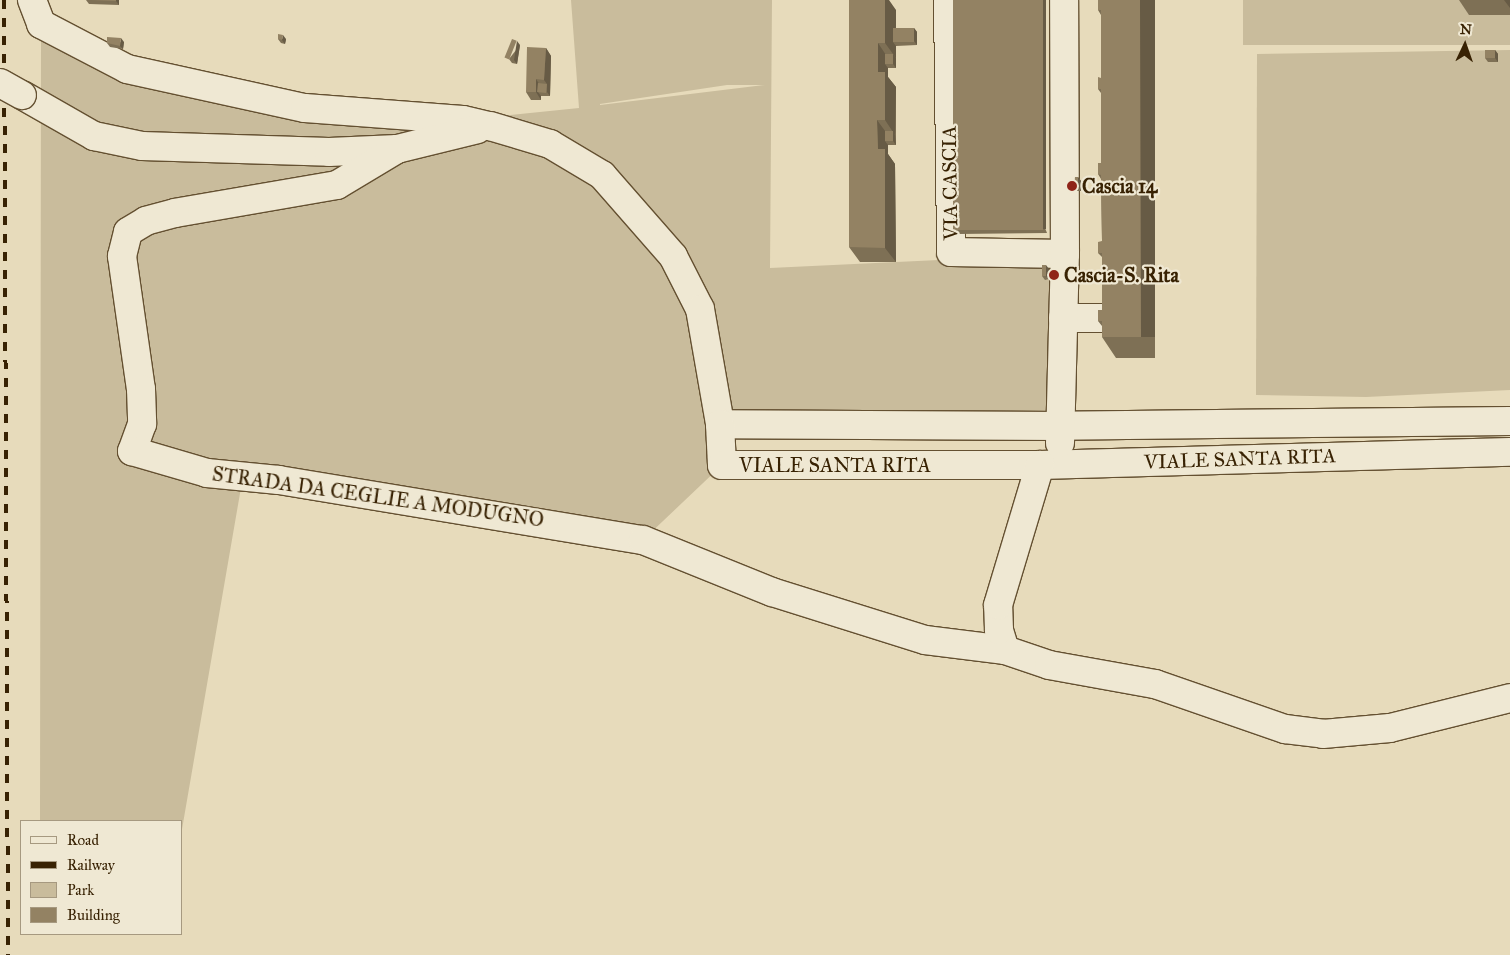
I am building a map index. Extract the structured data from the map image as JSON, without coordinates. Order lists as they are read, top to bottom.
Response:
{
  "streets": {
    "street": ["VIA CASCIA", "VIALE SANTA RITA", "STRADA DA CEGLIE A MODUGNO"]
  },
  "places": ["Cascia 14", "Cascia-S. Rita"],
  "legend": [
    "Road",
    "Railway",
    "Park",
    "Building"
  ],
  "north": "top"
}
